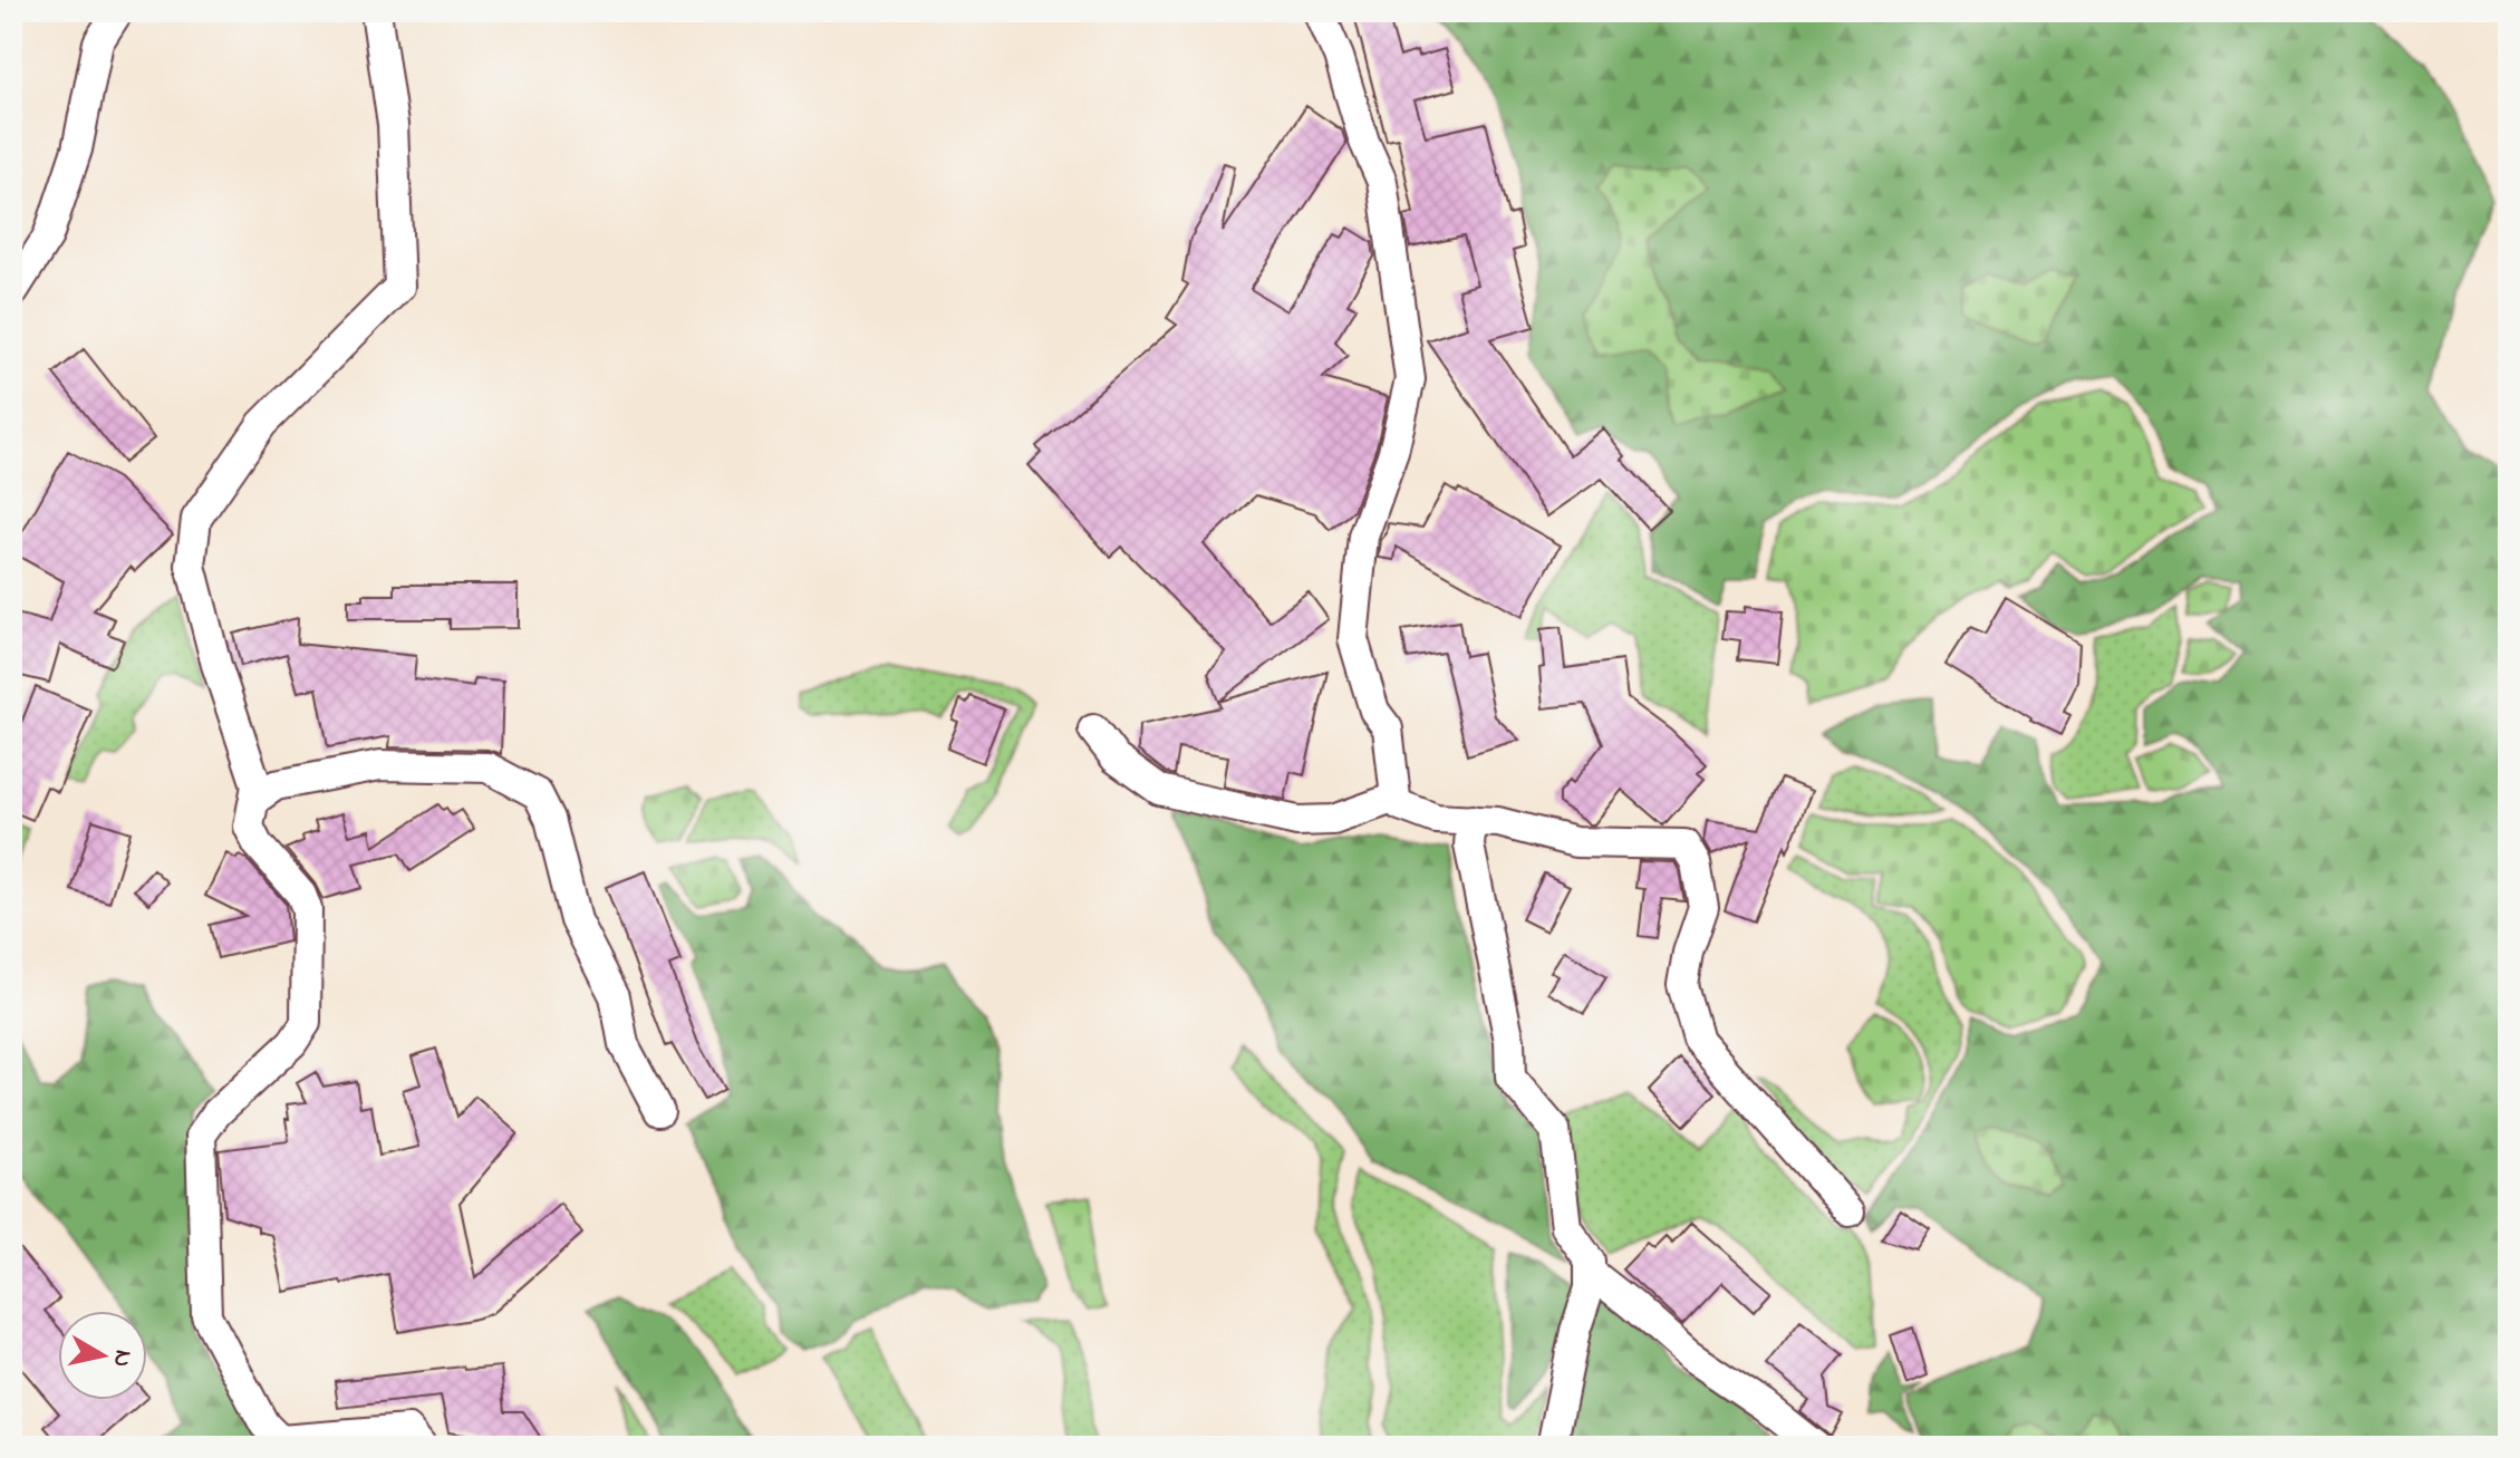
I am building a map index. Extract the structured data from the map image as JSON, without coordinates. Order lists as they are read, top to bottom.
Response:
{
  "north": "right"
}
